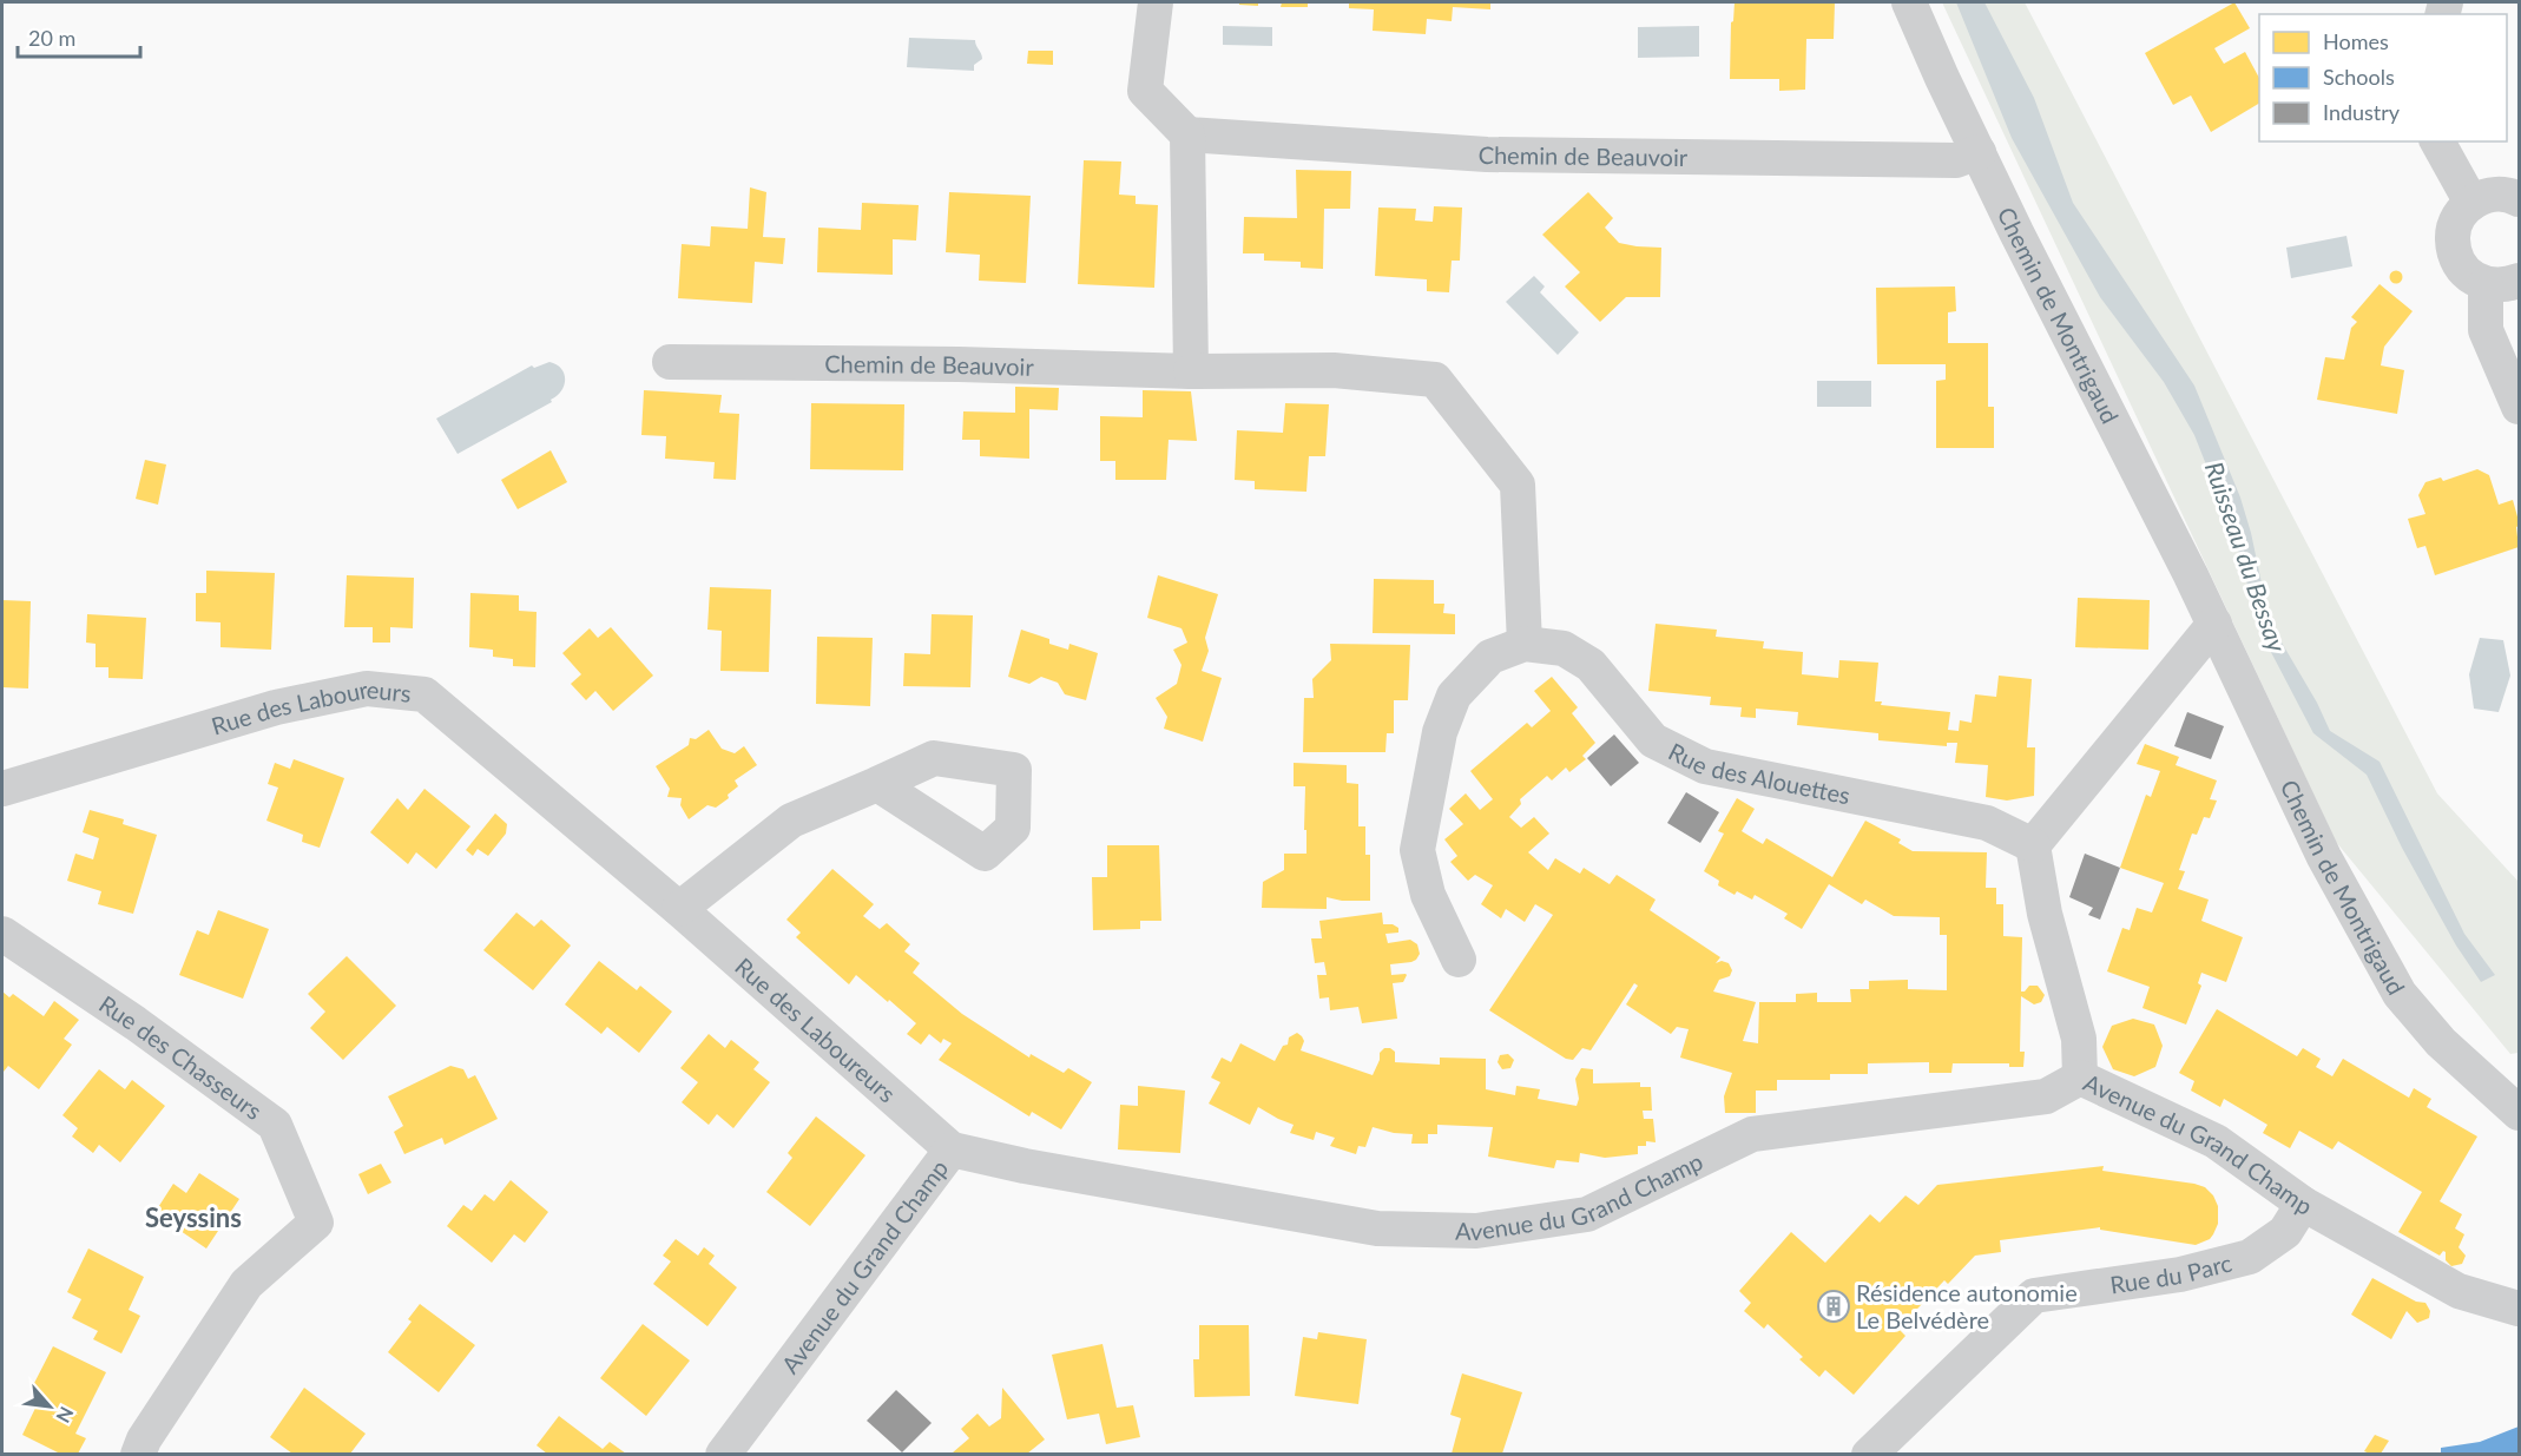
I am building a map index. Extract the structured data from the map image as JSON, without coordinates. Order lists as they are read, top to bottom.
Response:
{
  "streets": {
    "street": [
      "Chemin de Beauvoir",
      "Chemin de Montrigaud",
      "Rue des Laboureurs",
      "Rue des Alouettes",
      "Rue des Chasseurs",
      "Avenue du Grand Champ",
      "Rue du Parc"
    ]
  },
  "crossings": [
    ["Chemin de Beauvoir", "Chemin de Montrigaud"],
    ["Chemin de Beauvoir", "Rue des Alouettes"],
    ["Rue des Laboureurs", "Avenue du Grand Champ"],
    ["Avenue du Grand Champ", "Rue du Parc"]
  ],
  "districts": ["Seyssins"],
  "water": ["Ruisseau du Bessay"],
  "places": {
    "building": ["Résidence autonomie Le Belvédère"]
  },
  "legend": ["Homes", "Schools", "Industry"],
  "scale_bar": "20 m",
  "north": "bottom right"
}
